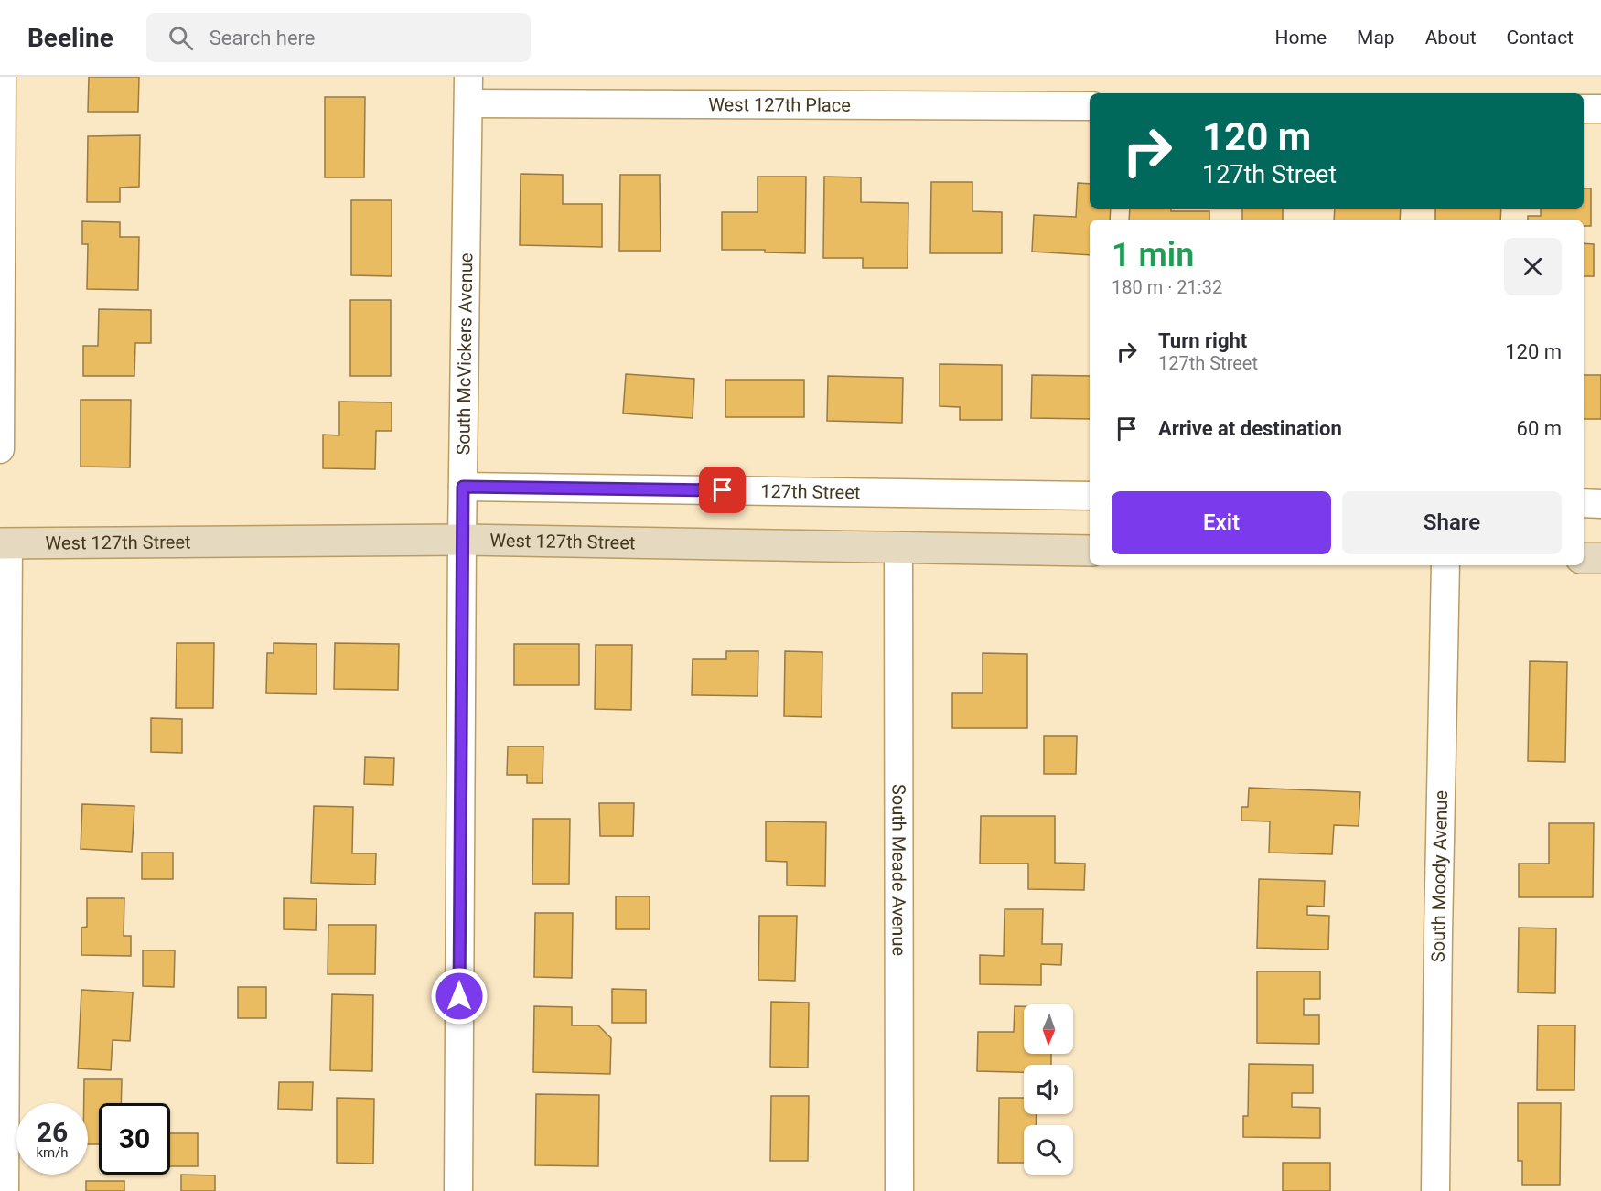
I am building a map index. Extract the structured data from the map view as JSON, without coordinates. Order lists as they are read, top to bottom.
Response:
{
  "streets": {
    "main road": ["West 127th Street"],
    "street": [
      "West 127th Place",
      "South McVickers Avenue",
      "127th Street",
      "South Meade Avenue",
      "South Moody Avenue"
    ]
  },
  "crossings": [
    ["West 127th Place", "South McVickers Avenue"],
    ["South McVickers Avenue", "127th Street"],
    ["South McVickers Avenue", "West 127th Street"],
    ["West 127th Street", "South Meade Avenue"]
  ],
  "north": "bottom",
  "page": {
    "header": "Beeline",
    "search": "Search here",
    "nav": [
      "Home",
      "Map",
      "About",
      "Contact"
    ],
    "turn": ["120 m", "127th Street"],
    "heading": ["1 min", "180 m · 21:32"],
    "list": [
      {
        "name": "Turn right",
        "note": "127th Street",
        "value": "120 m"
      },
      {
        "name": "Arrive at destination",
        "value": "60 m"
      }
    ],
    "buttons": ["Exit", "Share"],
    "speed": "26 km/h",
    "limit": "30"
  }
}
